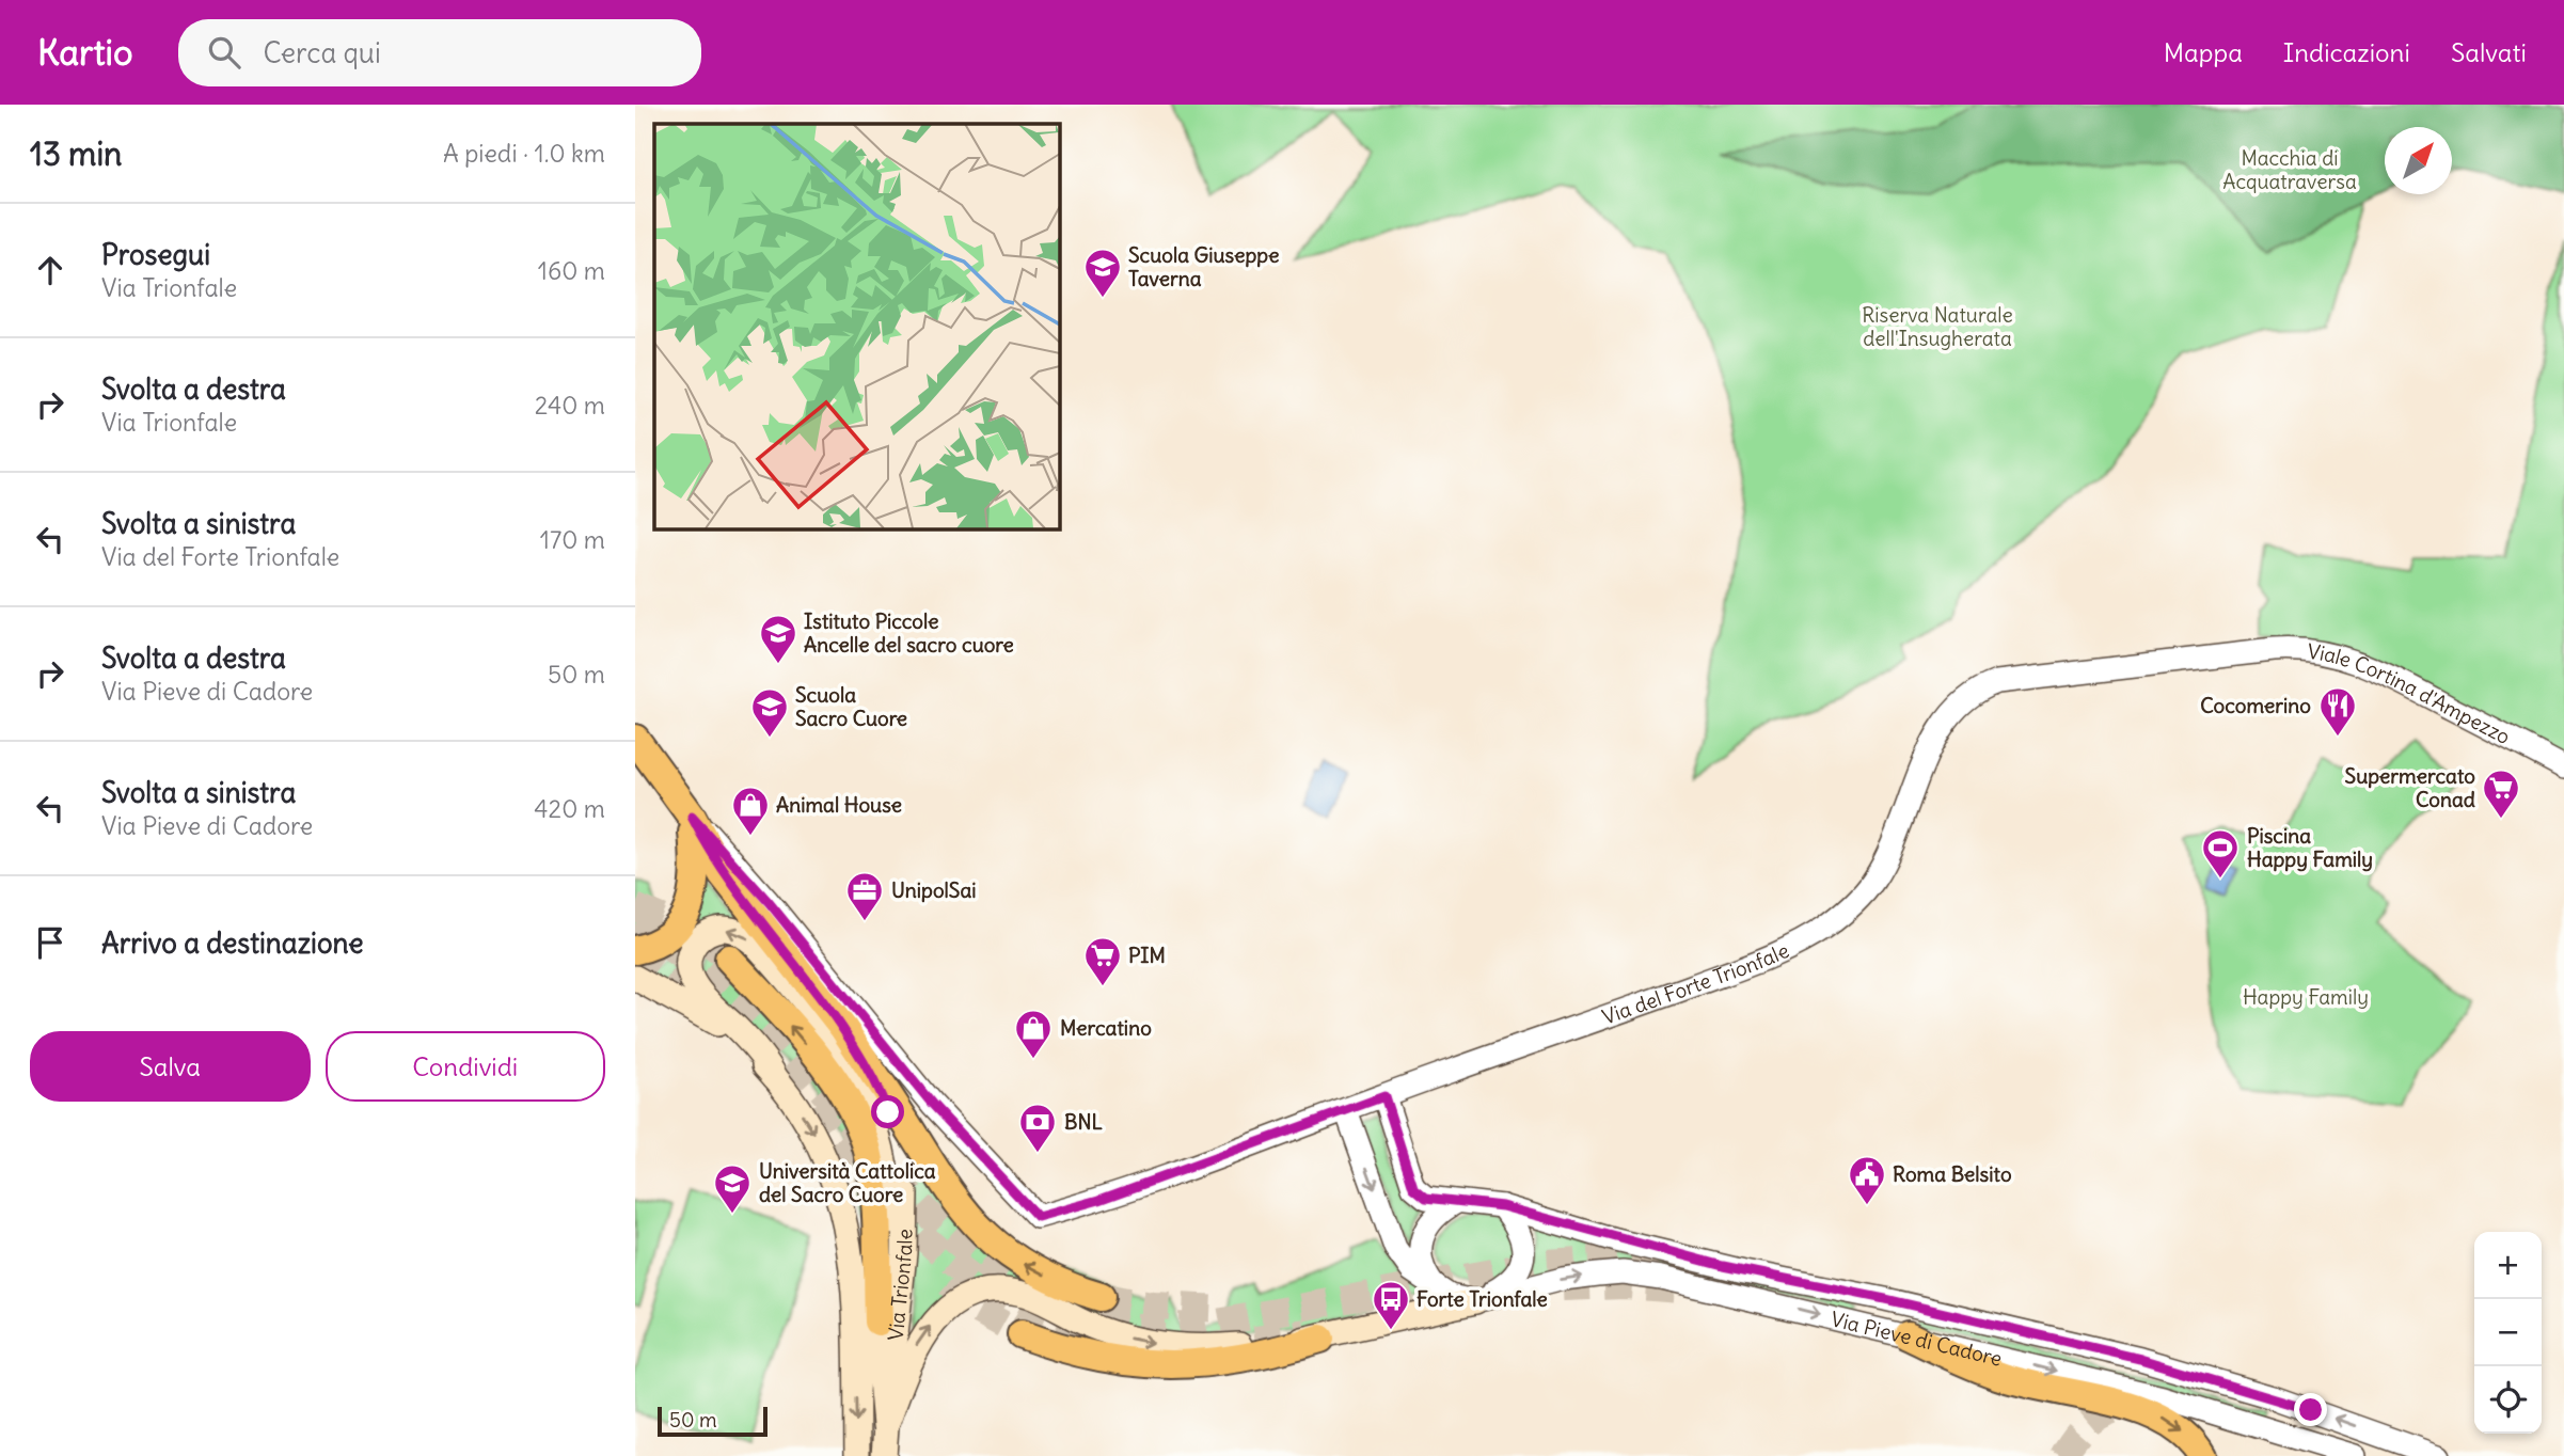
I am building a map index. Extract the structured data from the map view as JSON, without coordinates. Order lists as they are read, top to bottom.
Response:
{
  "streets": {
    "main road": ["Via Trionfale"],
    "street": ["Viale Cortina d'Ampezzo", "Via del Forte Trionfale", "Via Pieve di Cadore"]
  },
  "crossings": [
    ["Viale Cortina d'Ampezzo", "Via del Forte Trionfale"],
    ["Via del Forte Trionfale", "Via Trionfale"],
    ["Via del Forte Trionfale", "Via Pieve di Cadore"]
  ],
  "parks": ["Macchia di Acquatraversa", "Riserva Naturale dell'Insugherata", "Happy Family"],
  "places": {
    "school or university": [
      "Scuola Giuseppe Taverna",
      "Istituto Piccole Ancelle del sacro cuore",
      "Scuola Sacro Cuore",
      "Università Cattolica del Sacro Cuore"
    ],
    "restaurant": ["Cocomerino"],
    "supermarket": ["Supermercato Conad", "PIM"],
    "shop": ["Animal House", "Mercatino"],
    "sports": ["Piscina Happy Family"],
    "office": ["UnipolSai"],
    "bank": ["BNL"],
    "public building": ["Roma Belsito"],
    "bus stop": ["Forte Trionfale"]
  },
  "scale_bar": "50 m",
  "north": "top right",
  "page": {
    "header": "Kartio",
    "search": "Cerca qui",
    "nav": ["Mappa", "Indicazioni", "Salvati"],
    "heading": ["13 min", "A piedi · 1.0 km"],
    "list": [
      ["Prosegui", "Via Trionfale", "160 m"],
      ["Svolta a destra", "Via Trionfale", "240 m"],
      ["Svolta a sinistra", "Via del Forte Trionfale", "170 m"],
      ["Svolta a destra", "Via Pieve di Cadore", "50 m"],
      ["Svolta a sinistra", "Via Pieve di Cadore", "420 m"],
      "Arrivo a destinazione"
    ],
    "buttons": ["Salva", "Condividi"],
    "map_buttons": ["+", "−"],
    "scale": "50 m"
  }
}
